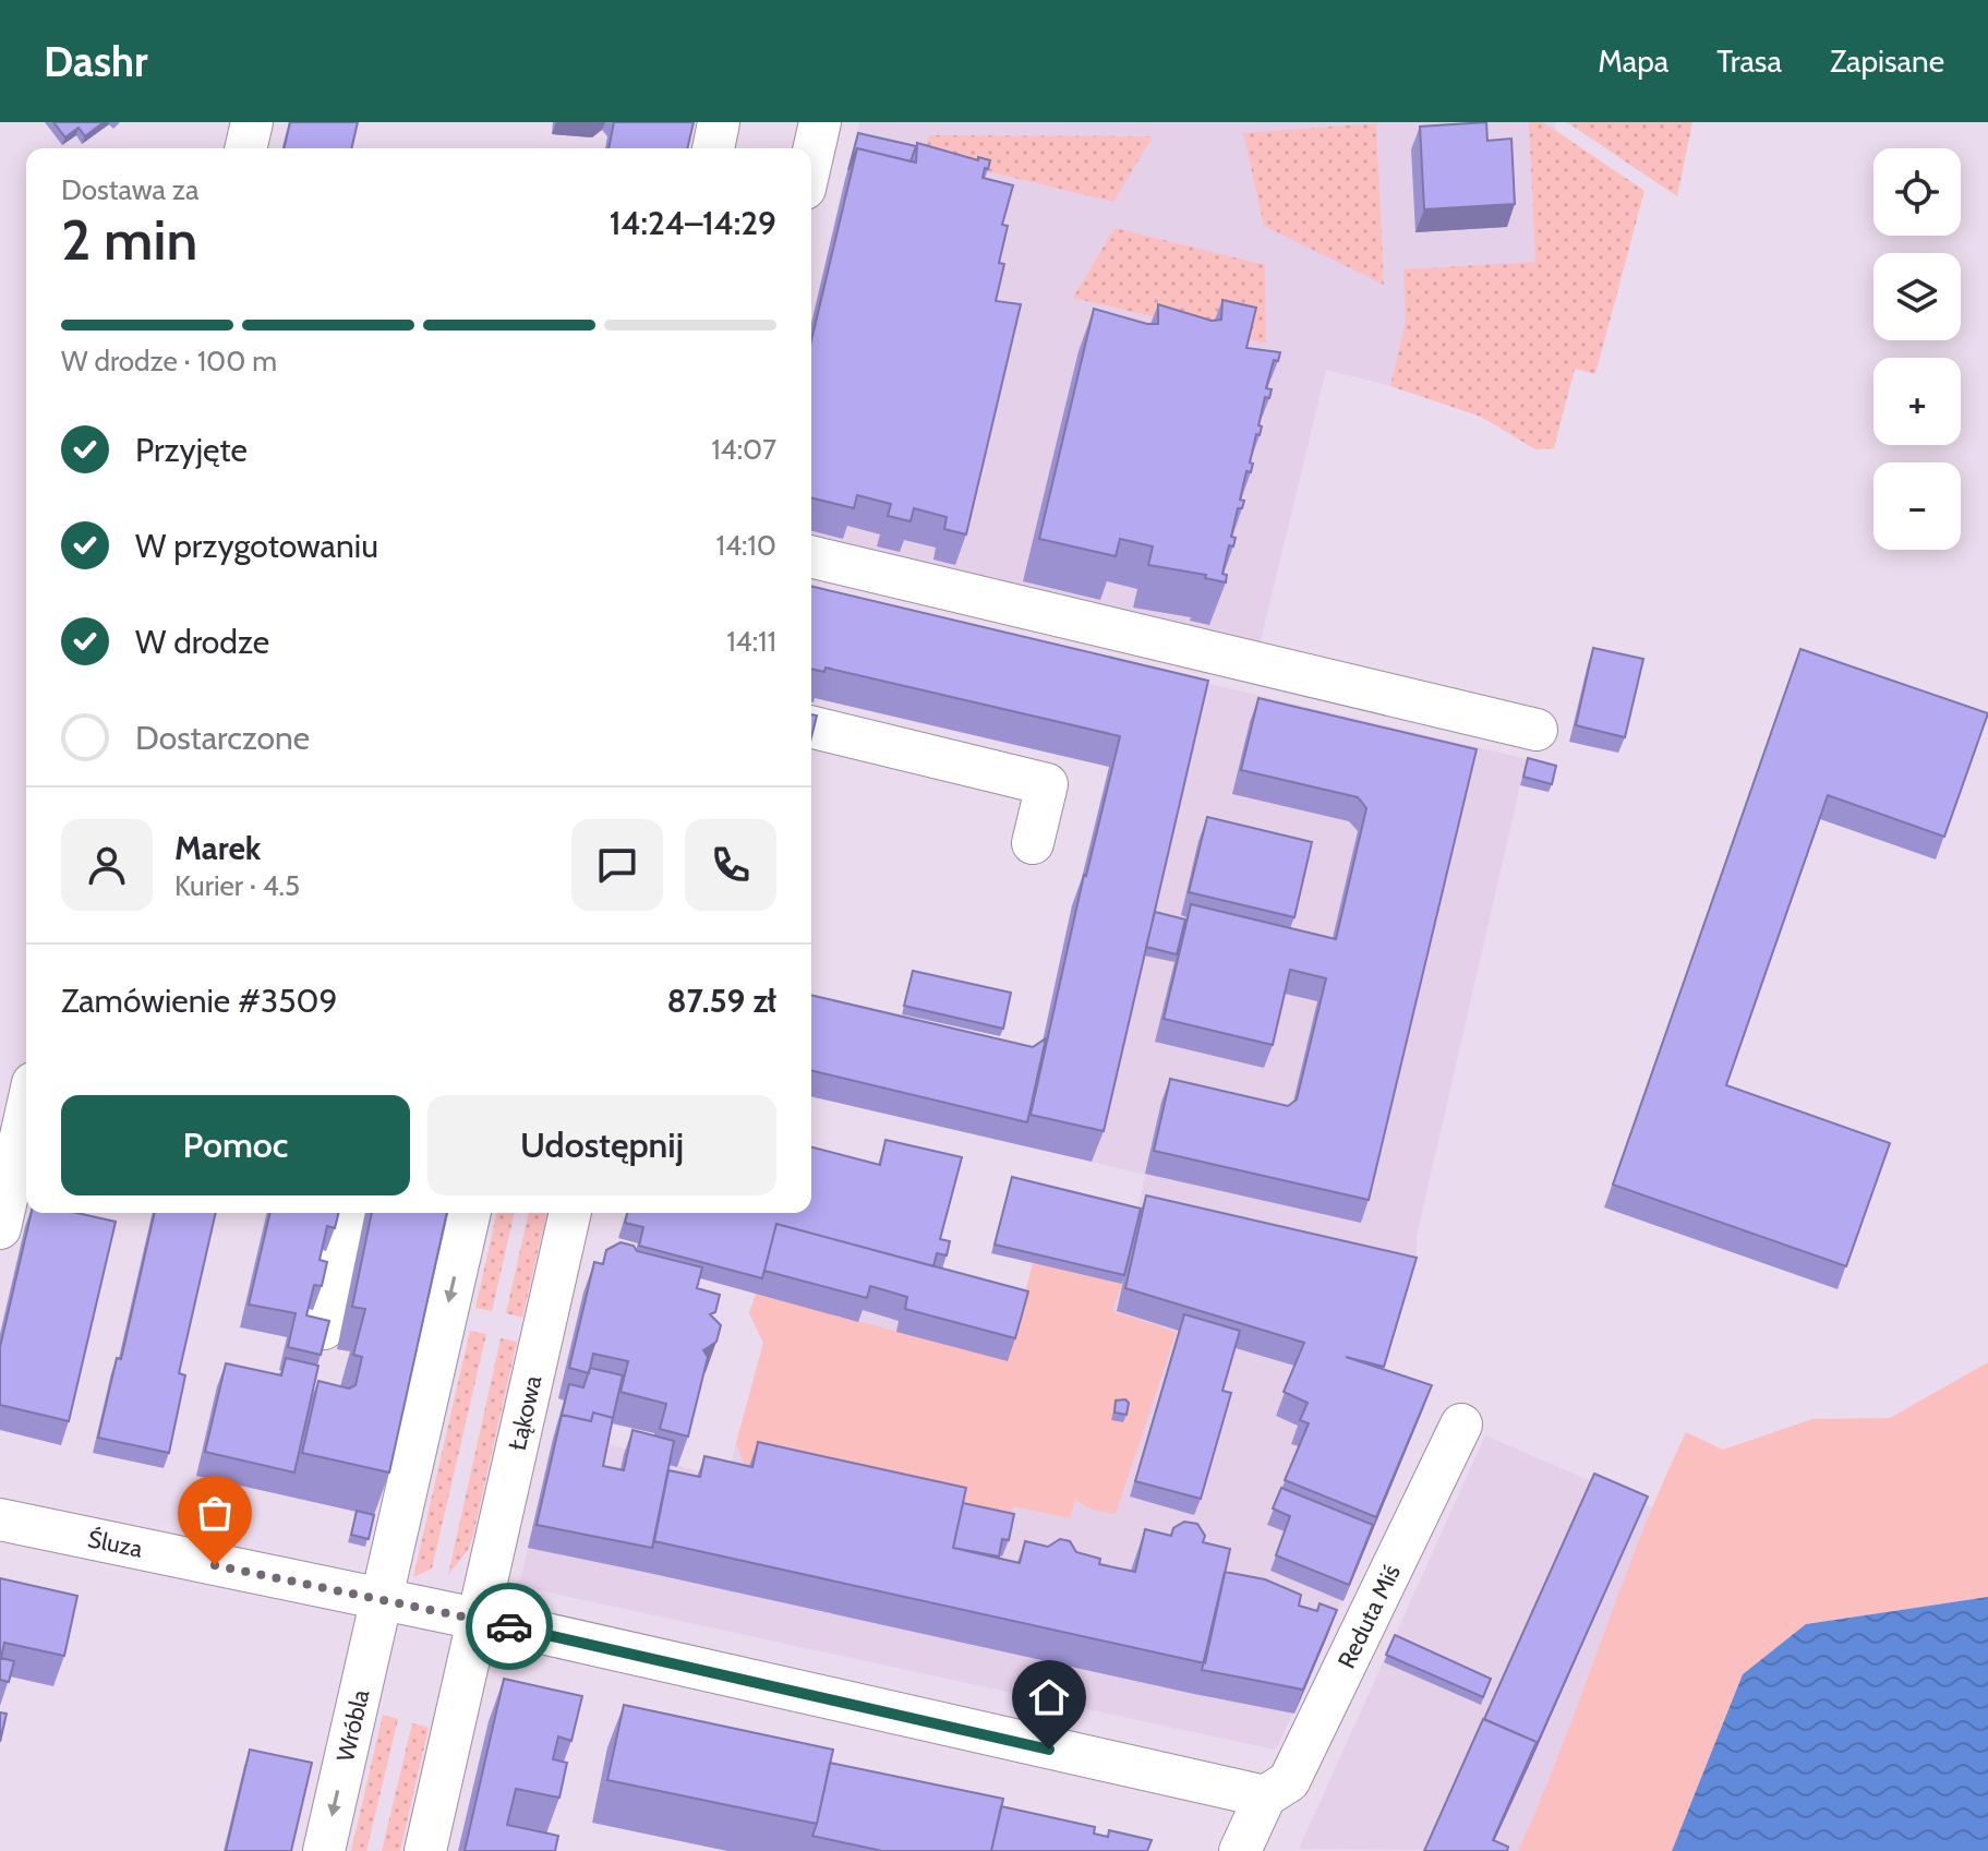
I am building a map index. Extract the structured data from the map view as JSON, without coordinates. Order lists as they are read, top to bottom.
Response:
{
  "streets": {
    "street": [
      "Łąkowa",
      "Śluza",
      "Reduta Miś",
      "Wróbla"
    ]
  },
  "crossings": [
    ["Łąkowa", "Śluza"],
    ["Śluza", "Reduta Miś"],
    ["Śluza", "Wróbla"]
  ],
  "page": {
    "header": "Dashr",
    "nav": ["Mapa", "Trasa", "Zapisane"],
    "map_buttons": ["+", "−"],
    "heading": ["2 min", "Dostawa za", "14:24–14:29"],
    "panel": [
      "Marek",
      "Kurier · 4.5",
      "Zamówienie #3509",
      "87.59 zł"
    ],
    "bar": "W drodze · 100 m",
    "list": [
      ["Przyjęte", "14:07"],
      ["W przygotowaniu", "14:10"],
      ["W drodze", "14:11"],
      "Dostarczone"
    ],
    "buttons": ["Pomoc", "Udostępnij"]
  }
}
